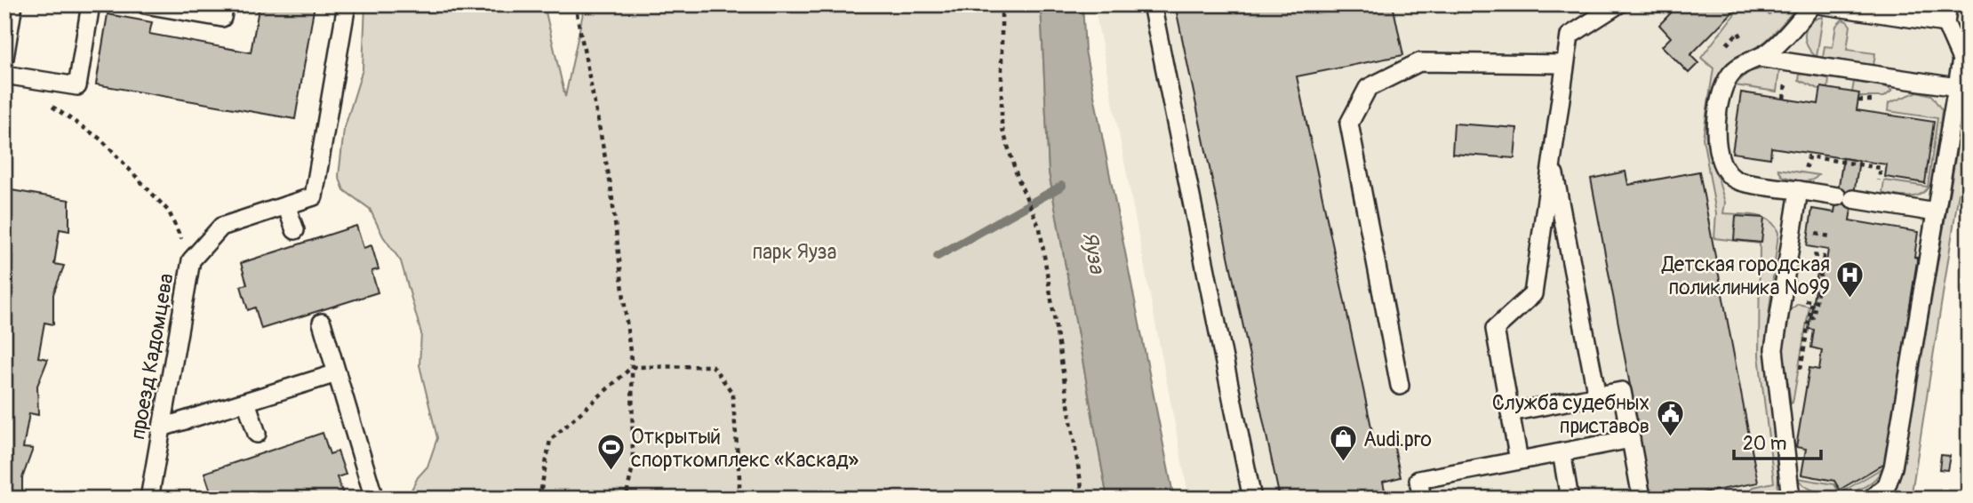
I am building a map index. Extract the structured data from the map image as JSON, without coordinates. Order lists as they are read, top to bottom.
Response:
{
  "streets": {
    "lane": ["проезд Кадомцева"]
  },
  "water": ["Яуза"],
  "parks": ["парк Яуза"],
  "places": {
    "hospital": ["Детская городская поликлиника №99"],
    "public building": ["Служба судебных приставов"],
    "shop": ["Audi.pro"],
    "sports": ["Открытый спорткомплекс «Каскад»"]
  },
  "scale_bar": "20 m"
}
